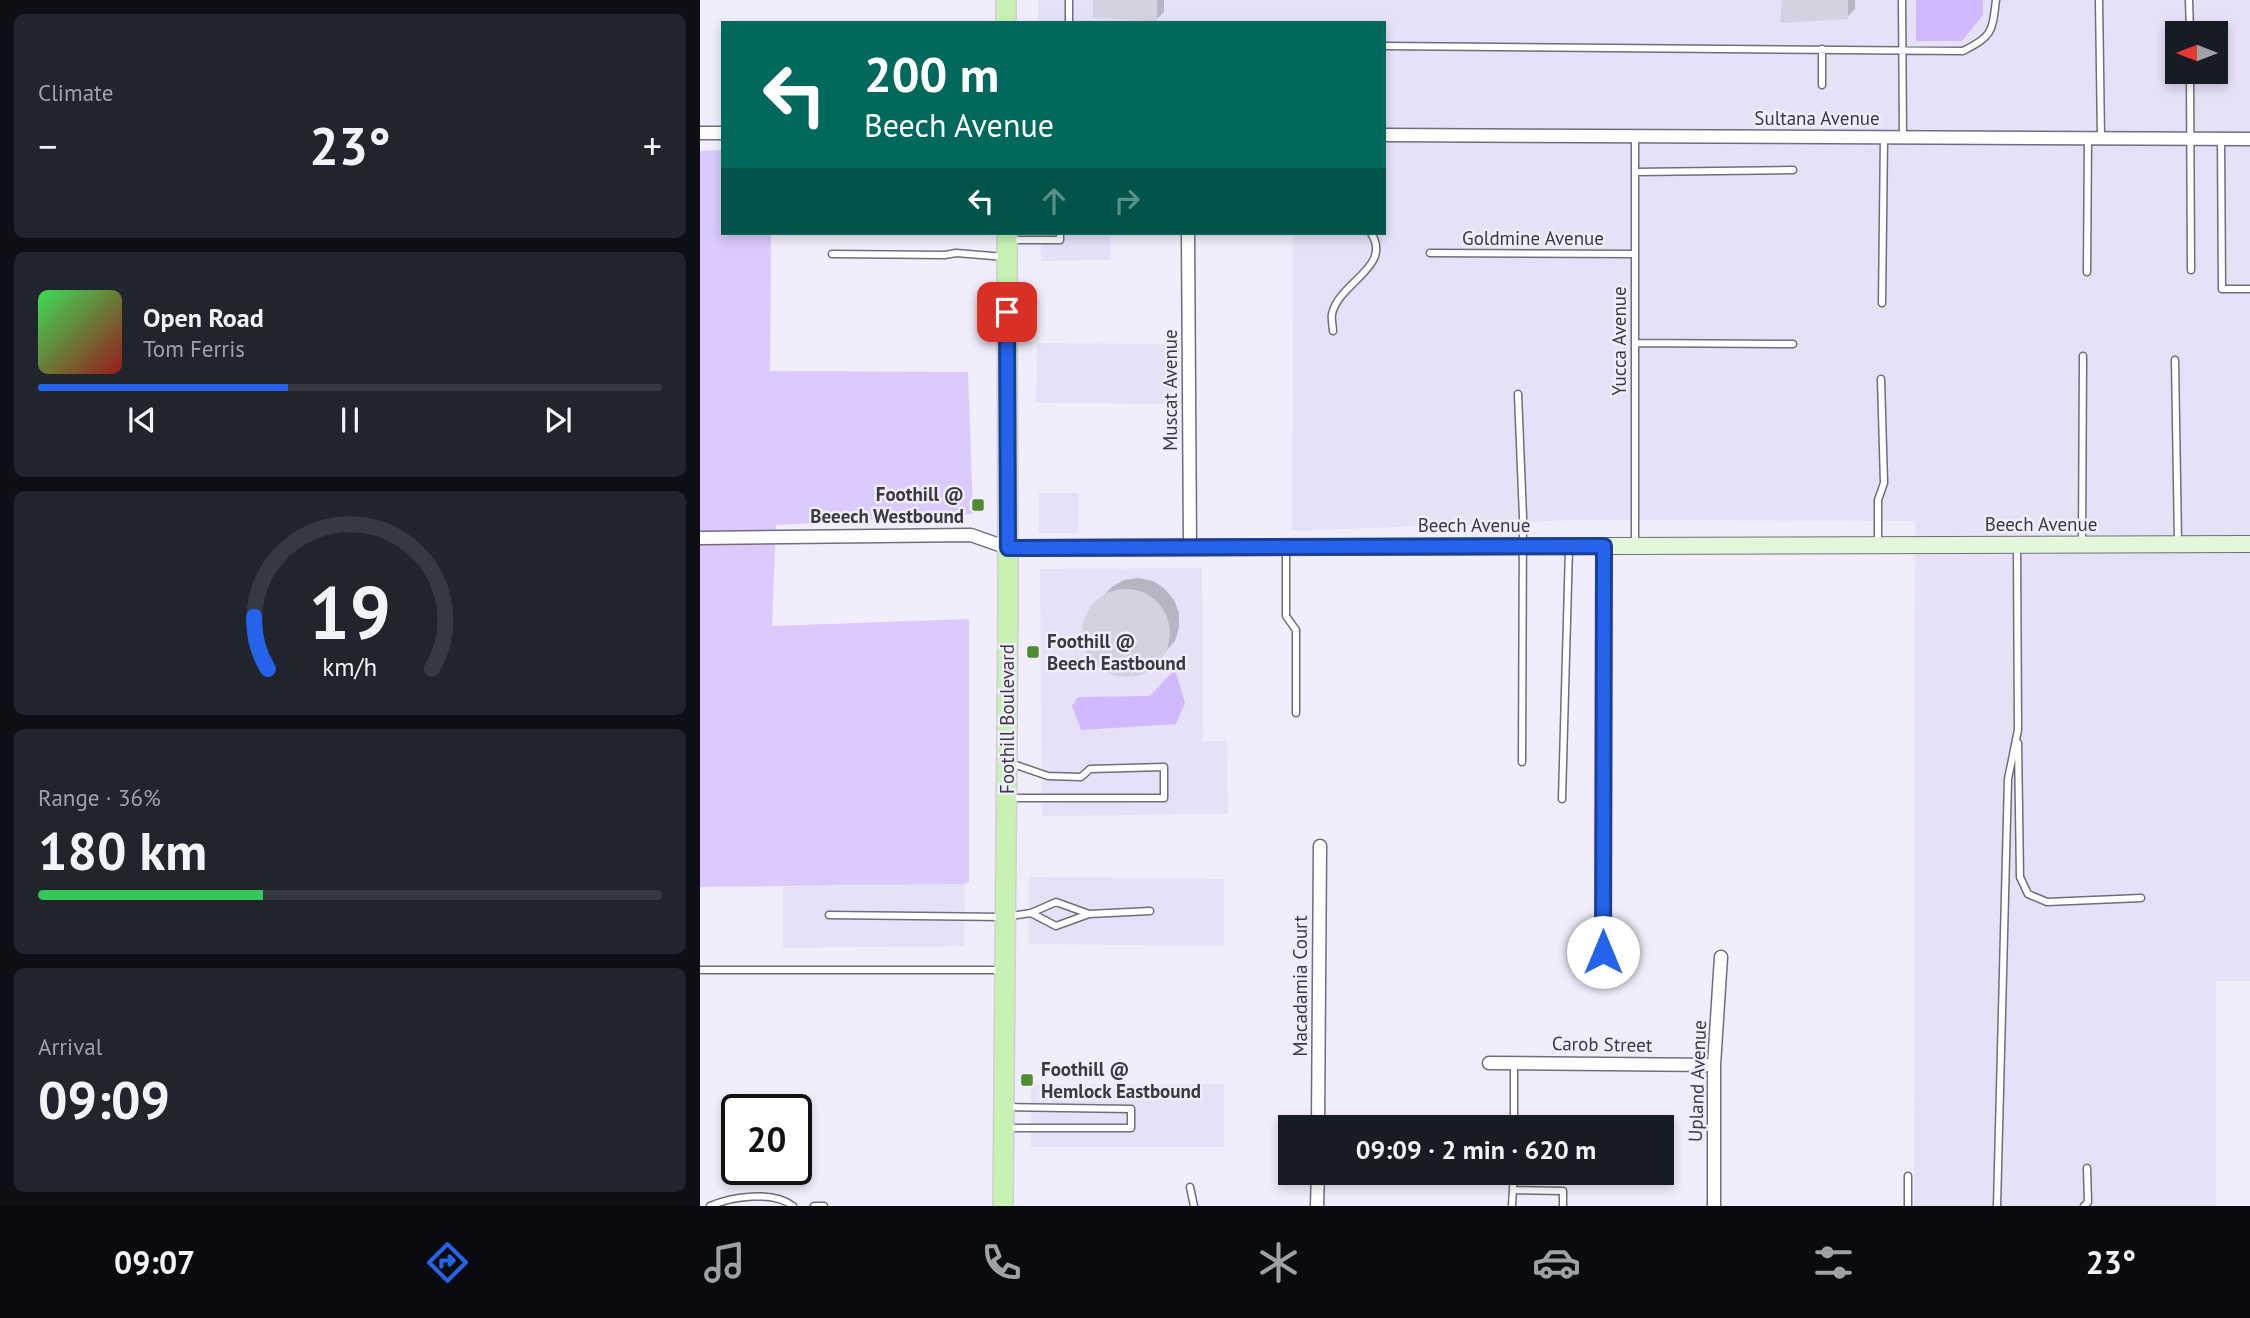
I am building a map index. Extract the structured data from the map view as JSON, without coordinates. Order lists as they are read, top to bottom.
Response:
{
  "streets": {
    "main road": ["Beech Avenue", "Foothill Boulevard"],
    "street": [
      "Sultana Avenue",
      "Muscat Avenue",
      "Macadamia Court",
      "Carob Street",
      "Upland Avenue"
    ],
    "lane": ["Goldmine Avenue", "Yucca Avenue"]
  },
  "crossings": [
    ["Sultana Avenue", "Yucca Avenue"],
    ["Goldmine Avenue", "Yucca Avenue"],
    ["Yucca Avenue", "Beech Avenue"],
    ["Muscat Avenue", "Beech Avenue"],
    ["Beech Avenue", "Foothill Boulevard"],
    ["Carob Street", "Upland Avenue"]
  ],
  "places": {
    "transit": ["Foothill @ Beeech Westbound", "Foothill @ Beech Eastbound", "Foothill @ Hemlock Eastbound"]
  },
  "north": "left",
  "page": {
    "tile": [
      "Climate",
      ["Range · 36%", "180 km"],
      ["Arrival", "09:09"]
    ],
    "turn": ["200 m", "Beech Avenue"],
    "heat": ["−", "23°", "+"],
    "song": ["Open Road", "Tom Ferris"],
    "limit": "20",
    "trip": "09:09 · 2 min · 620 m",
    "tabs": ["09:07", "23°"],
    "gauge": ["19", "km/h"]
  }
}
